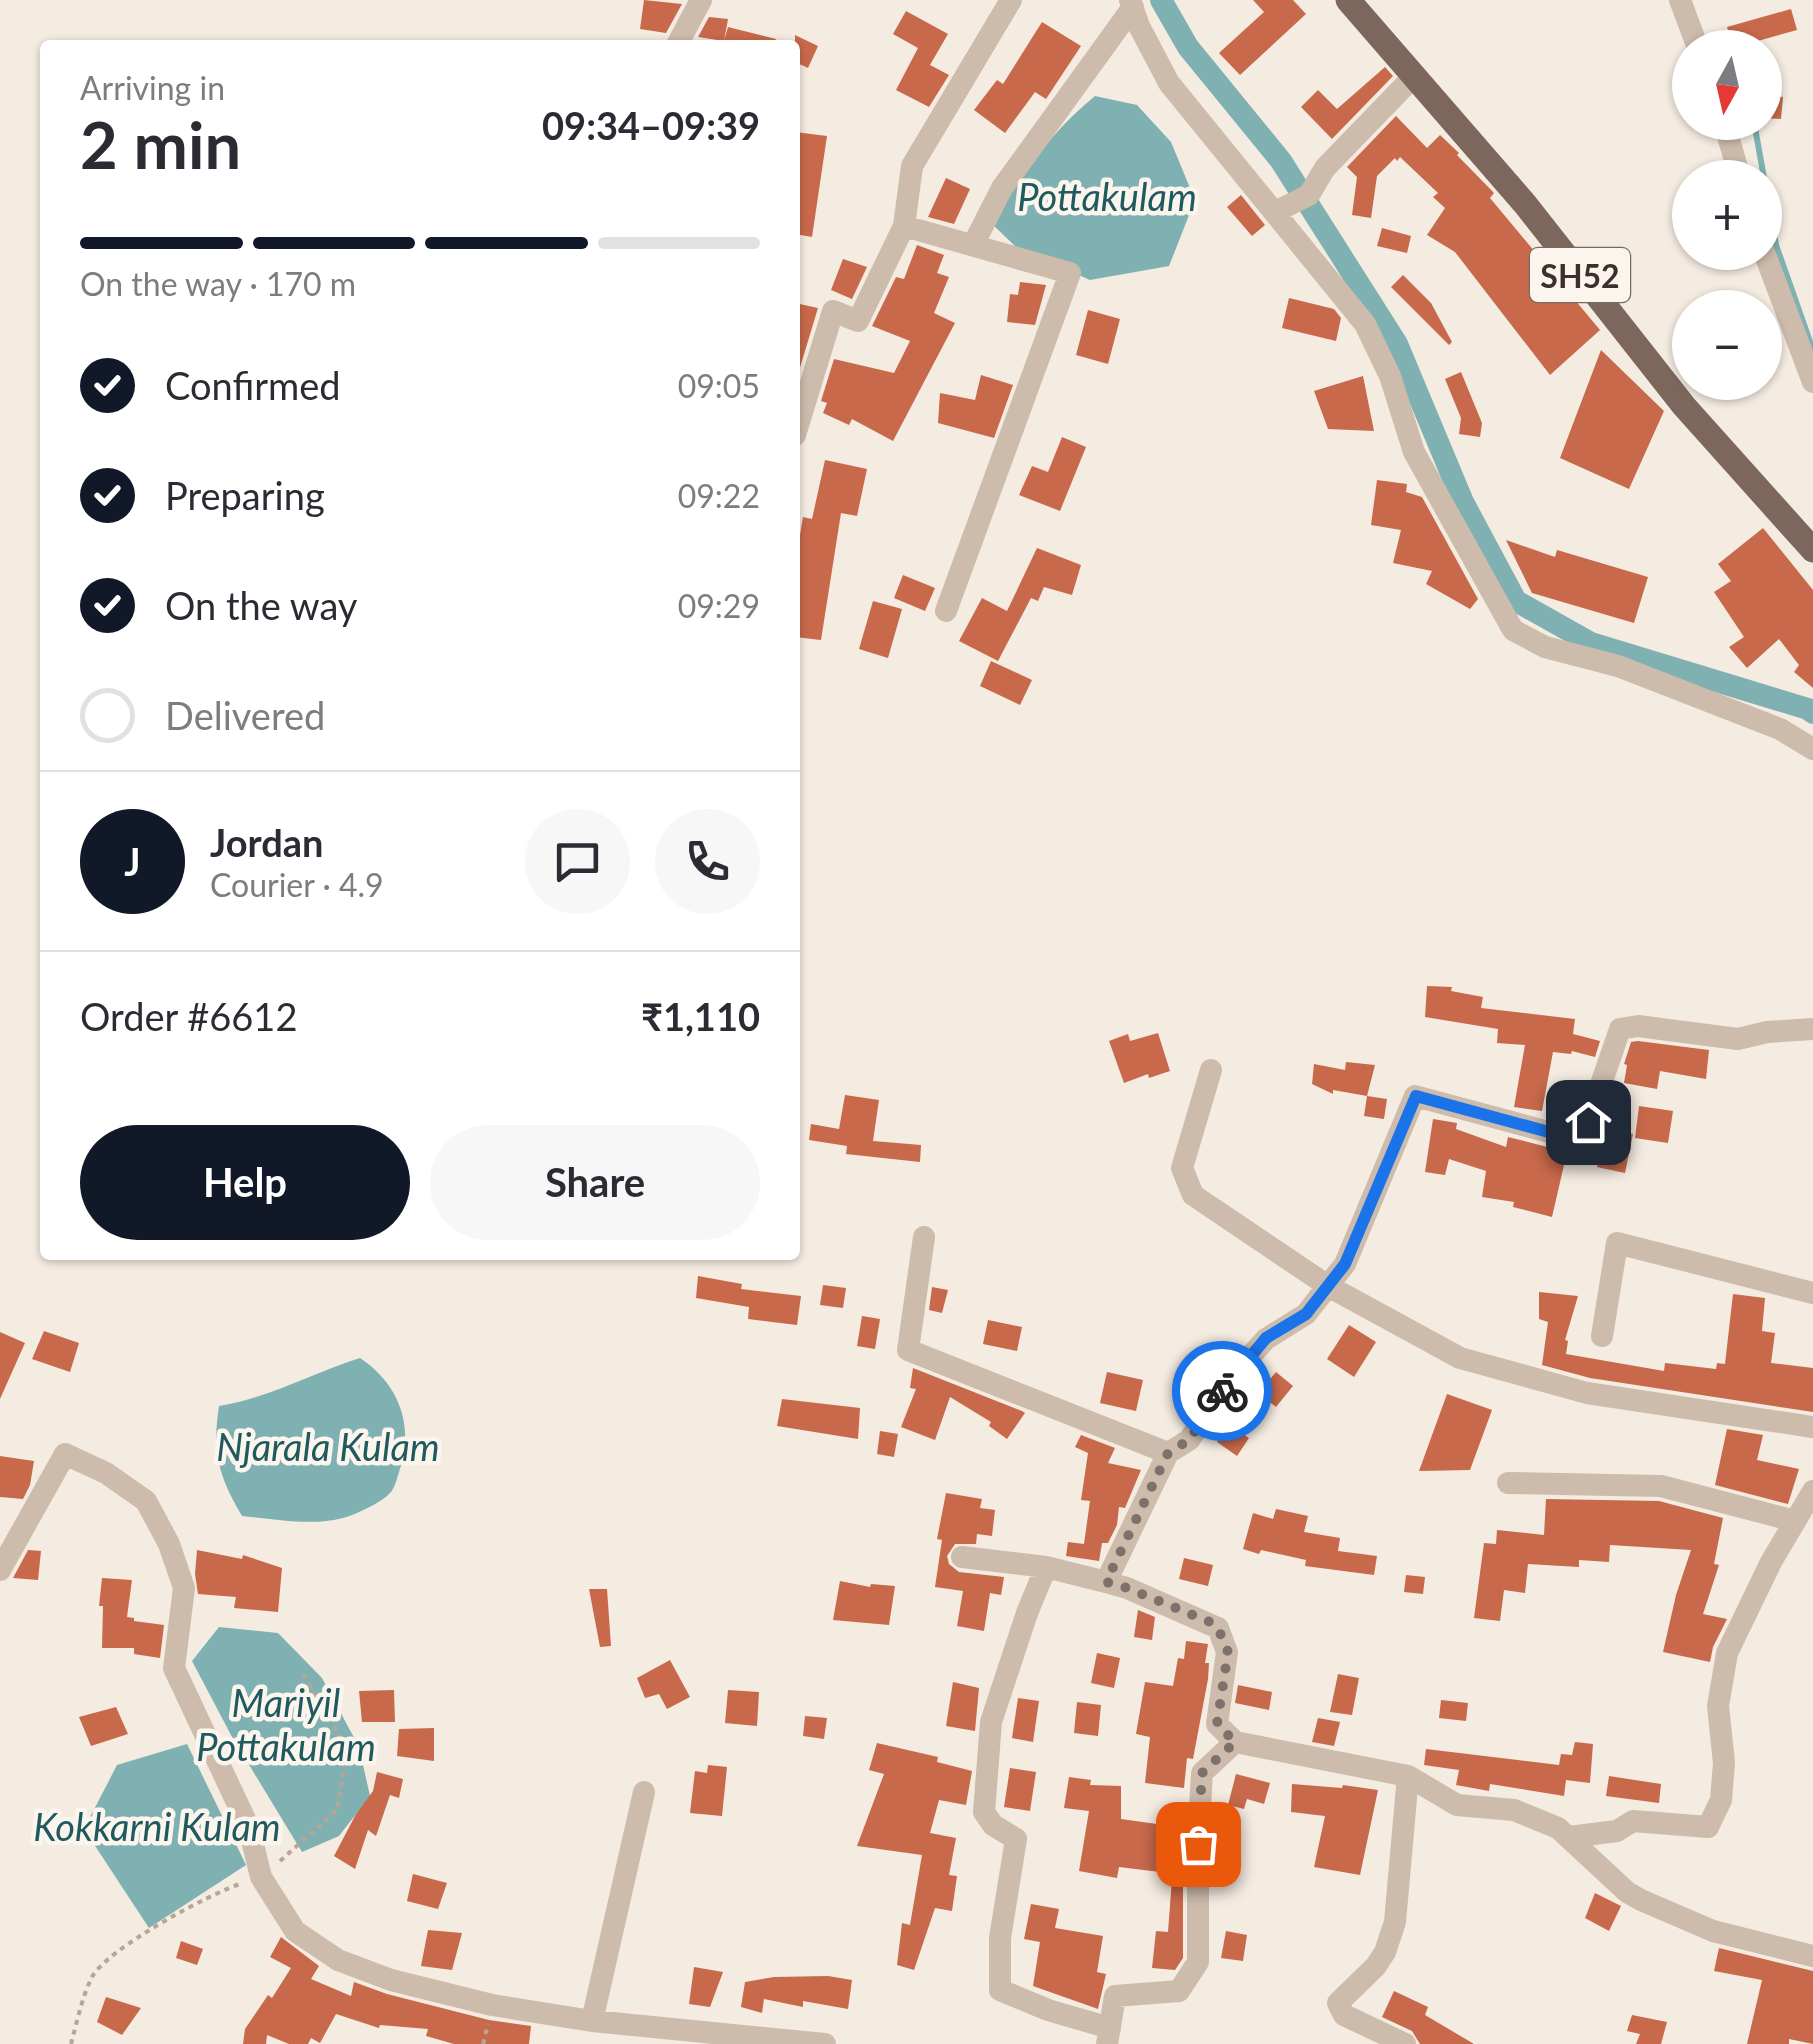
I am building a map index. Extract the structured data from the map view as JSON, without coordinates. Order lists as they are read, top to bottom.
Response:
{
  "streets": {
    "main road": ["SH52"]
  },
  "water": [
    "Pottakulam",
    "Njarala Kulam",
    "Mariyil Pottakulam",
    "Kokkarni Kulam"
  ],
  "north": "bottom",
  "page": {
    "map_buttons": ["+", "−"],
    "heading": ["2 min", "Arriving in", "09:34–09:39"],
    "panel": [
      "Jordan",
      "Courier · 4.9",
      "Order #6612",
      "₹1,110"
    ],
    "bar": "On the way · 170 m",
    "list": [
      ["Confirmed", "09:05"],
      ["Preparing", "09:22"],
      ["On the way", "09:29"],
      "Delivered"
    ],
    "round": "J",
    "buttons": ["Help", "Share"]
  }
}
